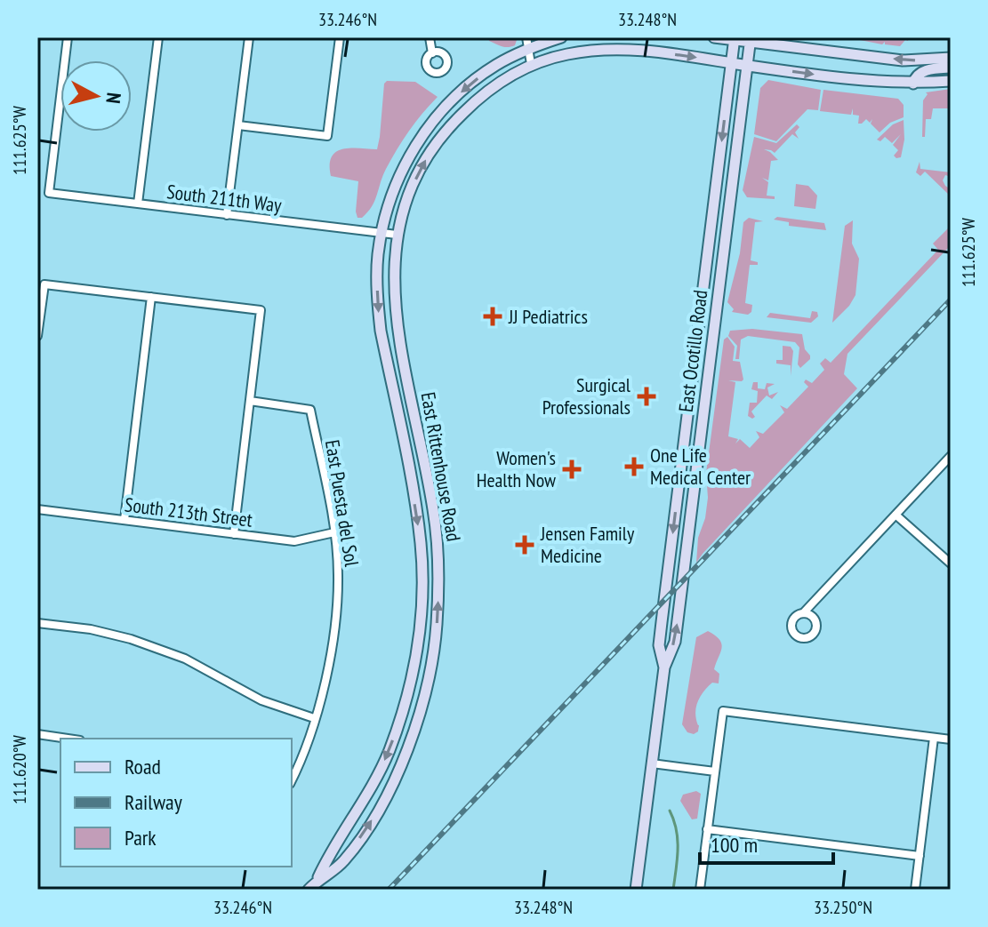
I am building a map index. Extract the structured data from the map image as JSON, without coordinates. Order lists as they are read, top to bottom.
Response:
{
  "streets": {
    "main road": ["East Ocotillo Road", "East Rittenhouse Road"],
    "street": ["South 211th Way", "East Puesta del Sol", "South 213th Street"]
  },
  "crossings": [
    ["South 211th Way", "East Rittenhouse Road"],
    ["East Ocotillo Road", "East Rittenhouse Road"],
    ["East Puesta del Sol", "South 213th Street"]
  ],
  "places": {
    "health": [
      "JJ Pediatrics",
      "Surgical Professionals",
      "One Life Medical Center",
      "Women's Health Now",
      "Jensen Family Medicine"
    ]
  },
  "legend": ["Road", "Railway", "Park"],
  "scale_bar": "100 m",
  "north": "right",
  "coordinates": [
    "33.246°N",
    "33.248°N",
    "111.625°W",
    "111.620°W",
    "33.250°N"
  ]
}
